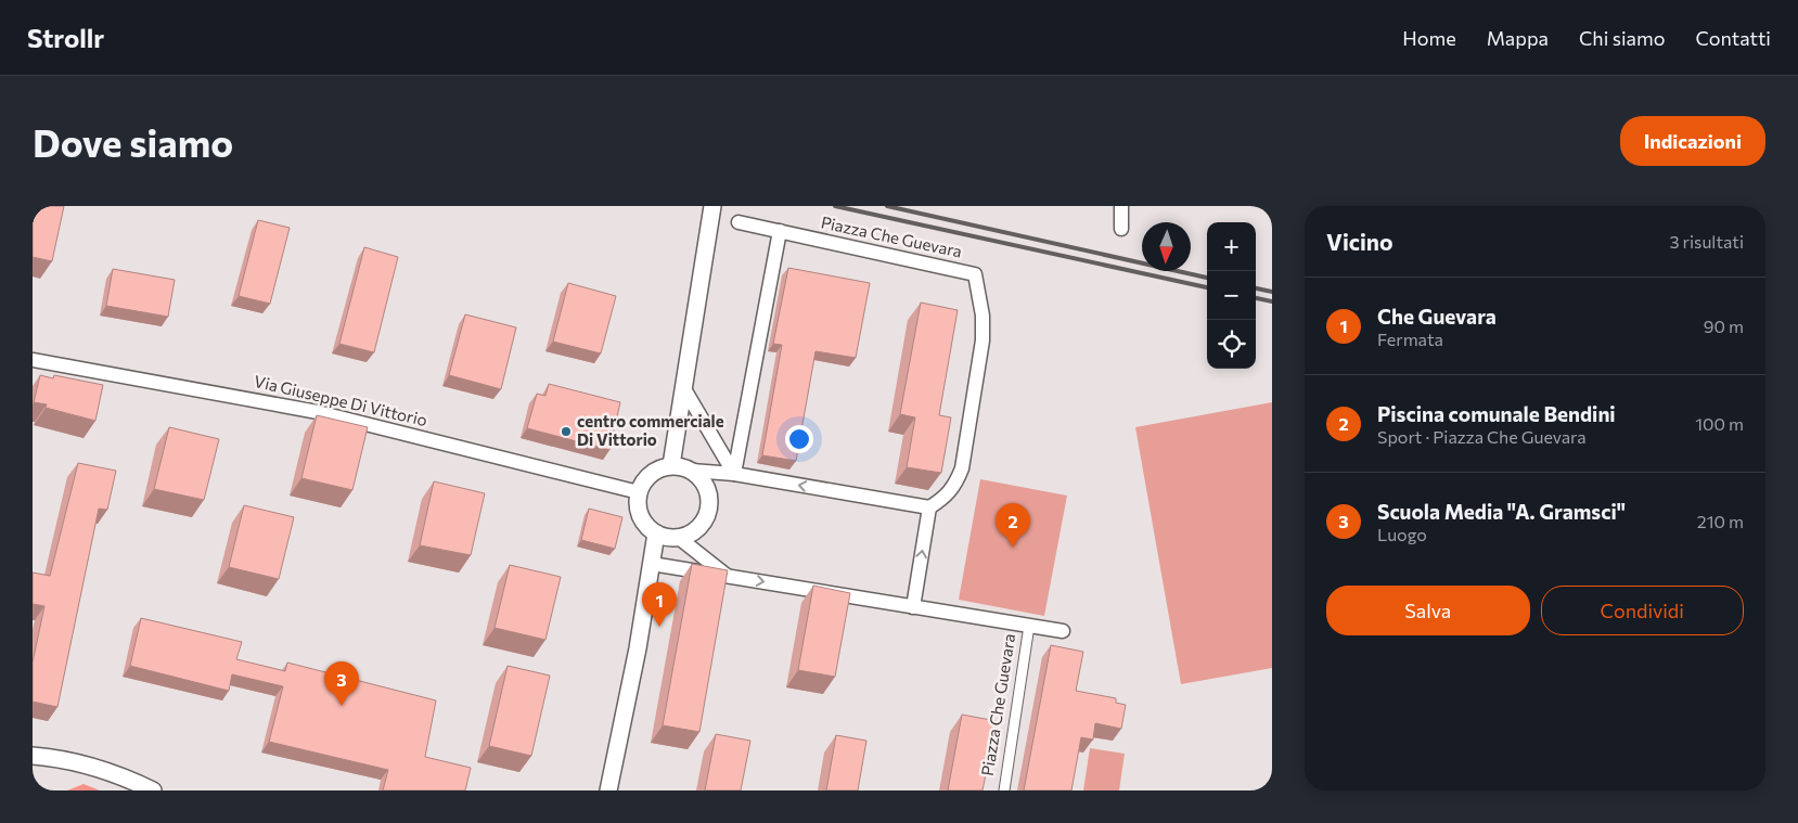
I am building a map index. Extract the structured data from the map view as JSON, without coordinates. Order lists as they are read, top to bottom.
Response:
{
  "streets": {
    "street": ["Piazza Che Guevara", "Via Giuseppe Di Vittorio"]
  },
  "crossings": [
    ["Piazza Che Guevara", "Via Giuseppe Di Vittorio"]
  ],
  "places": ["centro commerciale Di Vittorio"],
  "north": "bottom",
  "page": {
    "header": "Strollr",
    "nav": [
      "Home",
      "Mappa",
      "Chi siamo",
      "Contatti"
    ],
    "buttons": [
      "Indicazioni",
      ["Salva", "Condividi"]
    ],
    "title": "Dove siamo",
    "heading": ["Vicino", "3 risultati"],
    "map_buttons": ["+", "−"],
    "list": [
      {
        "mark": "1",
        "name": "Che Guevara",
        "note": "Fermata",
        "value": "90 m"
      },
      {
        "mark": "2",
        "name": "Piscina comunale Bendini",
        "note": "Sport · Piazza Che Guevara",
        "value": "100 m"
      },
      {
        "mark": "3",
        "name": "Scuola Media \"A. Gramsci\"",
        "note": "Luogo",
        "value": "210 m"
      }
    ],
    "pins": ["2", "1", "3"]
  }
}
